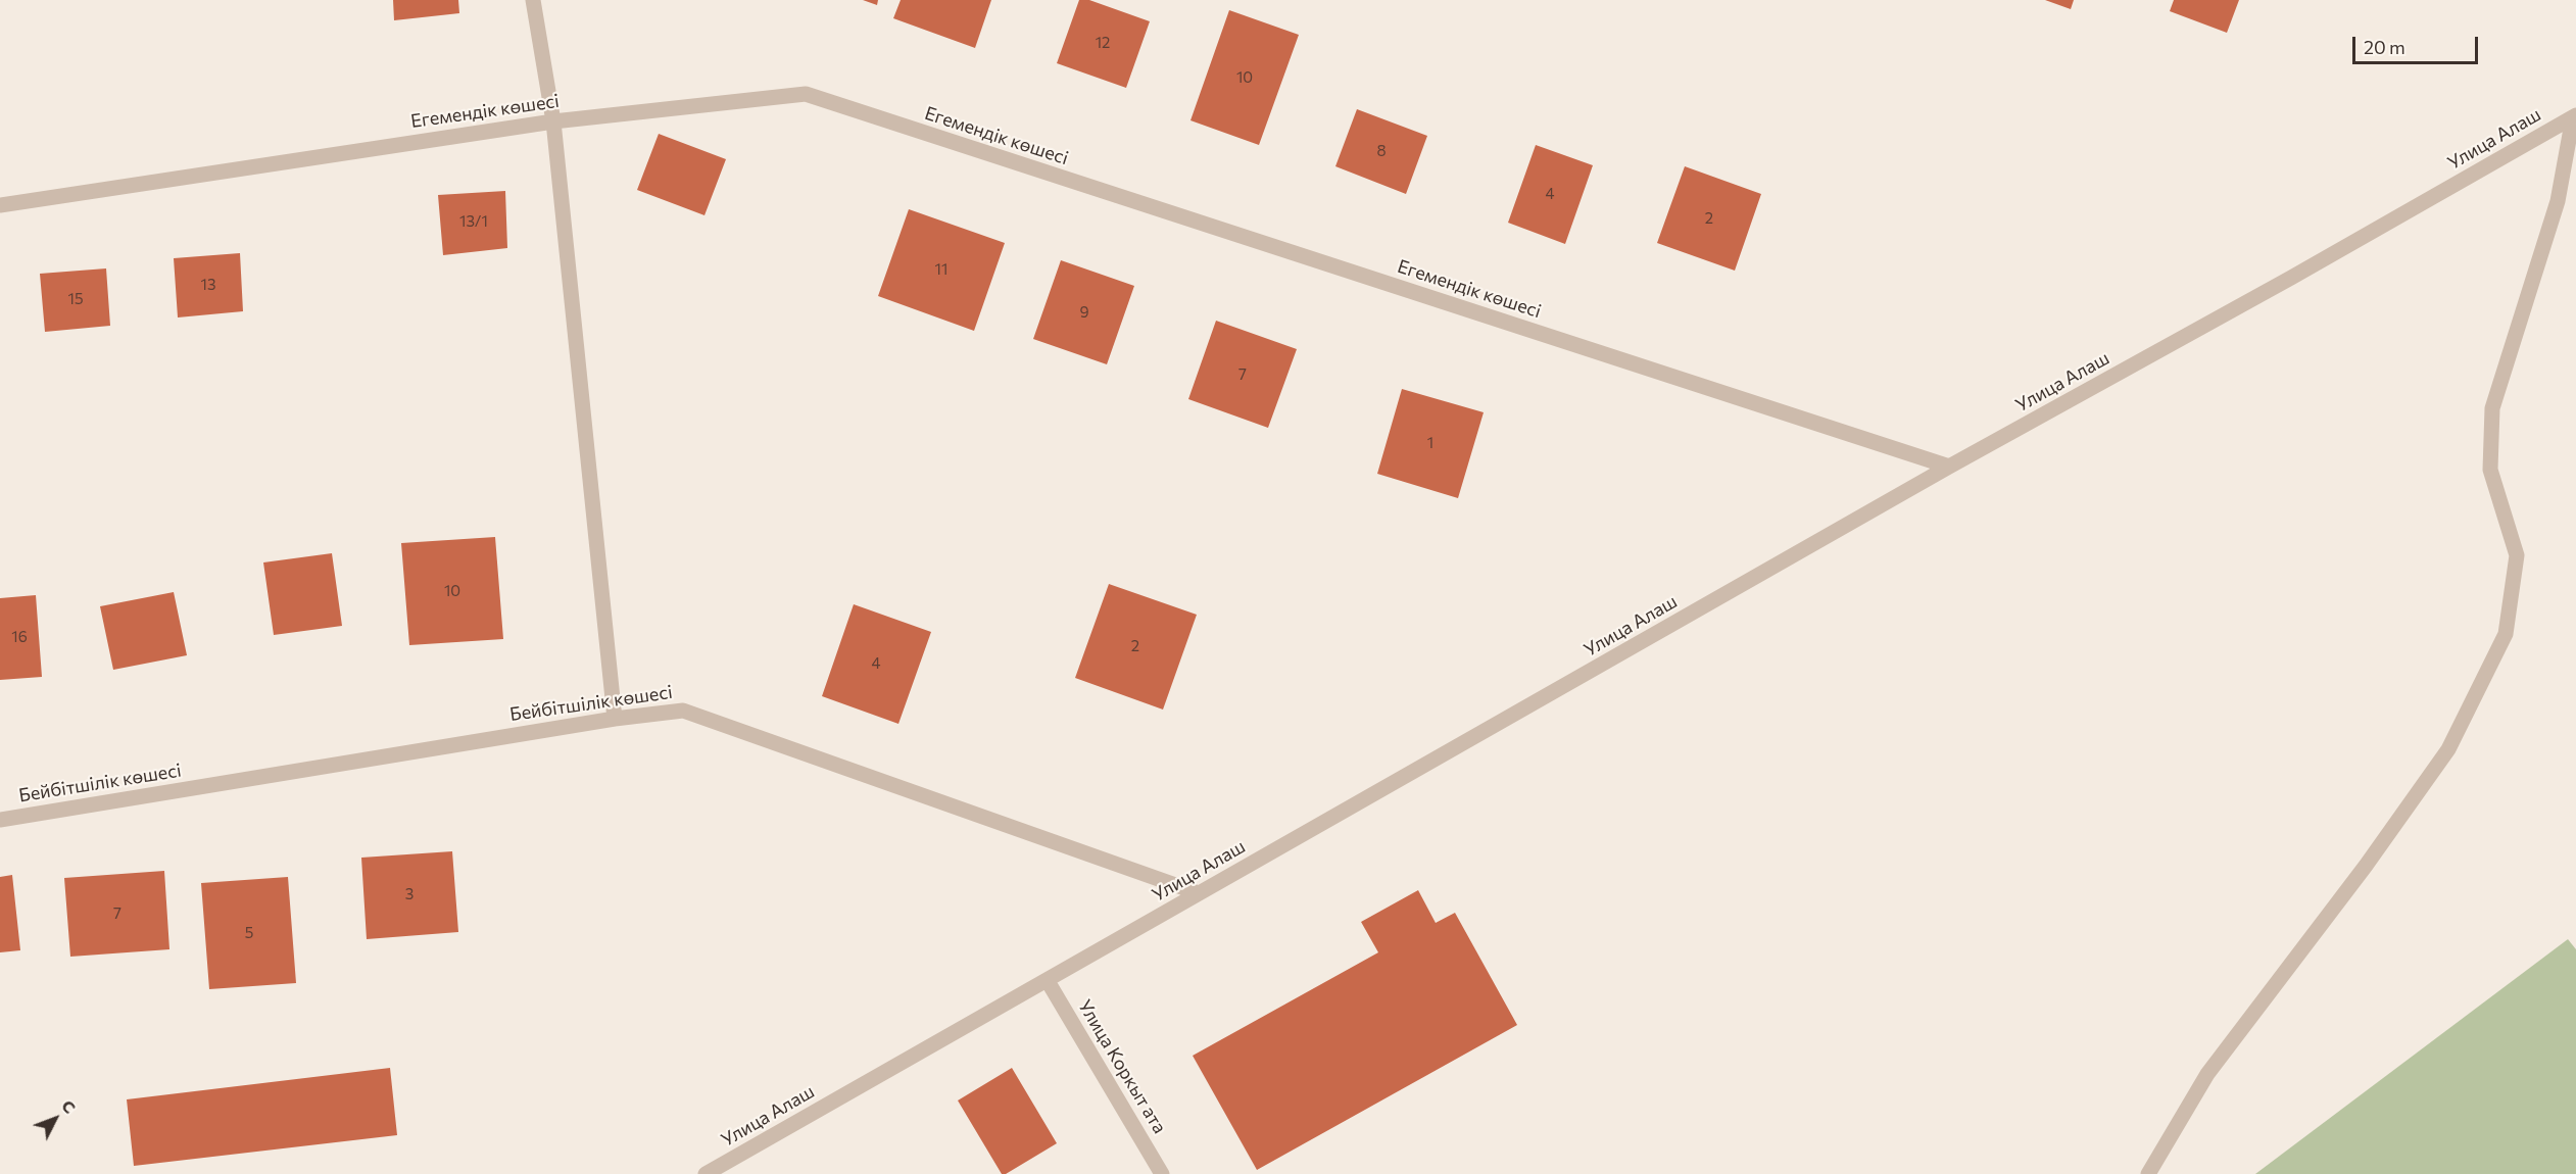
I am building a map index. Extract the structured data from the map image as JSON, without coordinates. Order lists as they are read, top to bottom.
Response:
{
  "streets": {
    "street": [
      "Егемендік көшесі",
      "Улица Алаш",
      "Бейбітшілік көшесі",
      "Улица Коркыт ата"
    ]
  },
  "crossings": [
    ["Егемендік көшесі", "Улица Алаш"],
    ["Улица Алаш", "Бейбітшілік көшесі"],
    ["Улица Алаш", "Улица Коркыт ата"]
  ],
  "house_numbers": [
    "12",
    "10",
    "8",
    "4",
    "2",
    "13/1",
    "11",
    "13",
    "15",
    "9",
    "7",
    "1",
    "10",
    "16",
    "2",
    "4",
    "3",
    "7",
    "5"
  ],
  "scale_bar": "20 m",
  "north": "top right"
}
